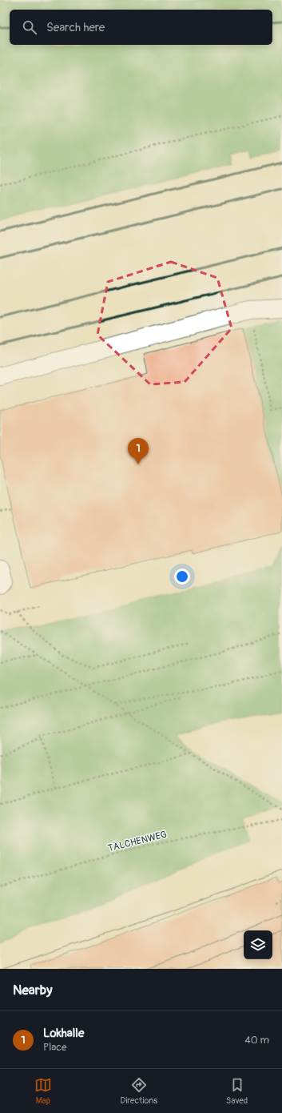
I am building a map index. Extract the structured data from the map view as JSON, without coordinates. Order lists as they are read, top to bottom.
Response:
{
  "streets": {
    "path": ["TÄLCHENWEG"]
  },
  "page": {
    "search": "Search here",
    "pins": "1",
    "heading": "Nearby",
    "list": [
      {
        "mark": "1",
        "name": "Lokhalle",
        "note": "Place",
        "value": "40 m"
      }
    ],
    "nav": ["Map", "Directions", "Saved"]
  }
}
